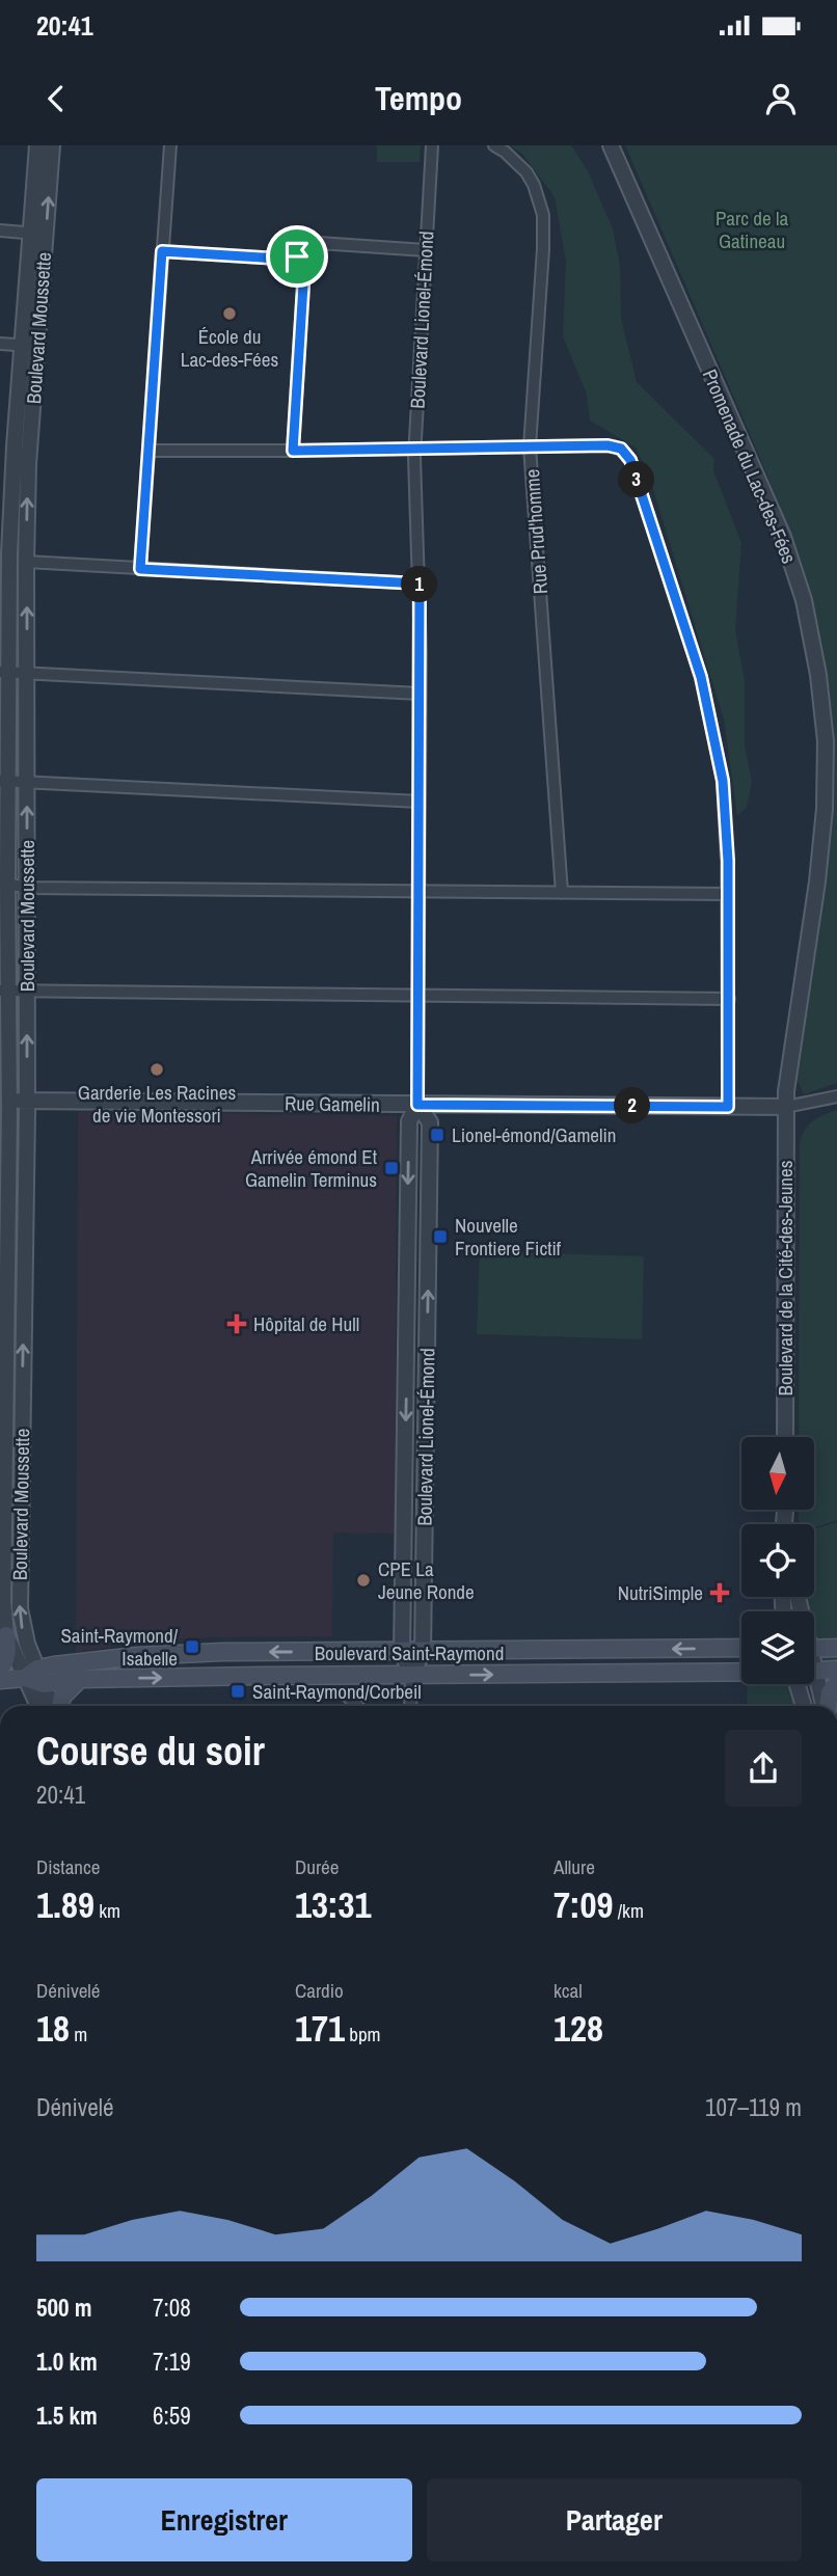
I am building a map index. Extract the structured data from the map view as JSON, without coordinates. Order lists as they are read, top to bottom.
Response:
{
  "streets": {
    "main road": ["Boulevard Saint-Raymond"],
    "street": [
      "Boulevard Lionel-Émond",
      "Boulevard Moussette",
      "Promenade du Lac-des-Fées",
      "Rue Prud'homme",
      "Rue Gamelin",
      "Boulevard de la Cité-des-Jeunes"
    ]
  },
  "crossings": [
    ["Boulevard Lionel-Émond", "Rue Gamelin"],
    ["Boulevard Lionel-Émond", "Boulevard Saint-Raymond"],
    ["Boulevard Moussette", "Rue Gamelin"],
    ["Boulevard Moussette", "Boulevard Saint-Raymond"],
    ["Promenade du Lac-des-Fées", "Rue Gamelin"],
    ["Promenade du Lac-des-Fées", "Boulevard de la Cité-des-Jeunes"],
    ["Rue Gamelin", "Boulevard de la Cité-des-Jeunes"]
  ],
  "parks": ["Parc de la Gatineau"],
  "places": {
    "other": ["École du Lac-des-Fées", "Garderie Les Racines de vie Montessori", "CPE La Jeune Ronde"],
    "transit": [
      "Lionel-émond/Gamelin",
      "Arrivée émond Et Gamelin Terminus",
      "Nouvelle Frontiere Fictif",
      "Saint-Raymond/ Isabelle",
      "Saint-Raymond/Corbeil"
    ],
    "health": ["Hôpital de Hull", "NutriSimple"]
  },
  "north": "bottom",
  "page": {
    "status": "20:41",
    "header": "Tempo",
    "pins": ["3", "1", "2"],
    "heading": ["Course du soir", "20:41"],
    "stats": [
      ["Distance", "1.89 km"],
      ["Durée", "13:31"],
      ["Allure", "7:09 /km"],
      ["Dénivelé", "18 m"],
      ["Cardio", "171 bpm"],
      ["kcal", "128"]
    ],
    "chart": ["Dénivelé", "107–119 m"],
    "list": [
      {
        "name": "500 m",
        "note": "7:08"
      },
      {
        "name": "1.0 km",
        "note": "7:19"
      },
      {
        "name": "1.5 km",
        "note": "6:59"
      }
    ],
    "buttons": ["Enregistrer", "Partager"]
  }
}
